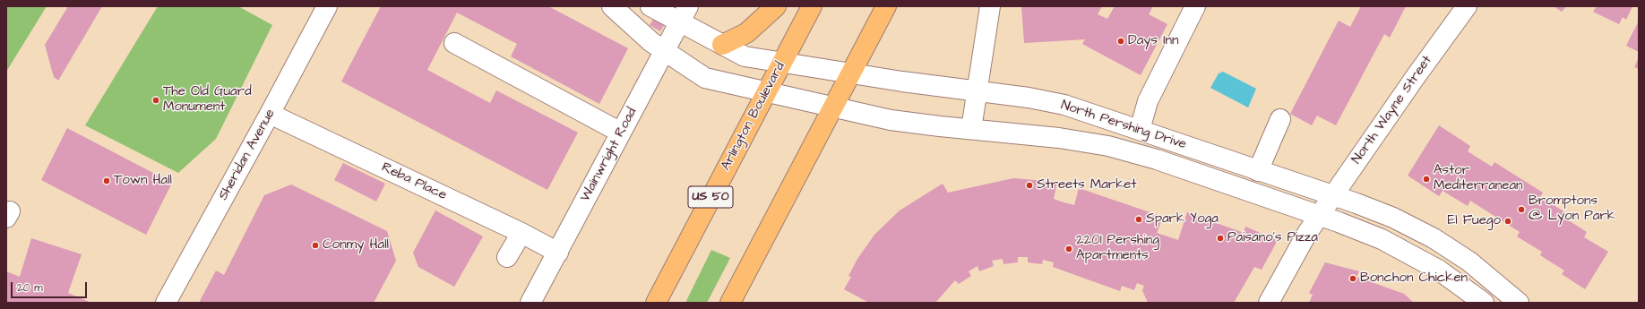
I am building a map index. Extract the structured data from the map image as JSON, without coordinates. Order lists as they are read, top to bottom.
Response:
{
  "streets": {
    "highway": ["Arlington Boulevard", "US 50"],
    "street": [
      "North Wayne Street",
      "North Pershing Drive",
      "Sheridan Avenue",
      "Wainwright Road",
      "Reba Place"
    ]
  },
  "crossings": [
    ["North Wayne Street", "North Pershing Drive"],
    ["Arlington Boulevard", "North Pershing Drive"],
    ["North Pershing Drive", "Wainwright Road"],
    ["Sheridan Avenue", "Reba Place"],
    ["Wainwright Road", "Reba Place"]
  ],
  "places": [
    "Days Inn",
    "The Old Guard Monument",
    "Astor Mediterranean",
    "Town Hall",
    "Streets Market",
    "Bromptons @ Lyon Park",
    "Spark Yoga",
    "El Fuego",
    "Paisano's Pizza",
    "Conmy Hall",
    "2201 Pershing Apartments",
    "Bonchon Chicken"
  ],
  "scale_bar": "20 m"
}
